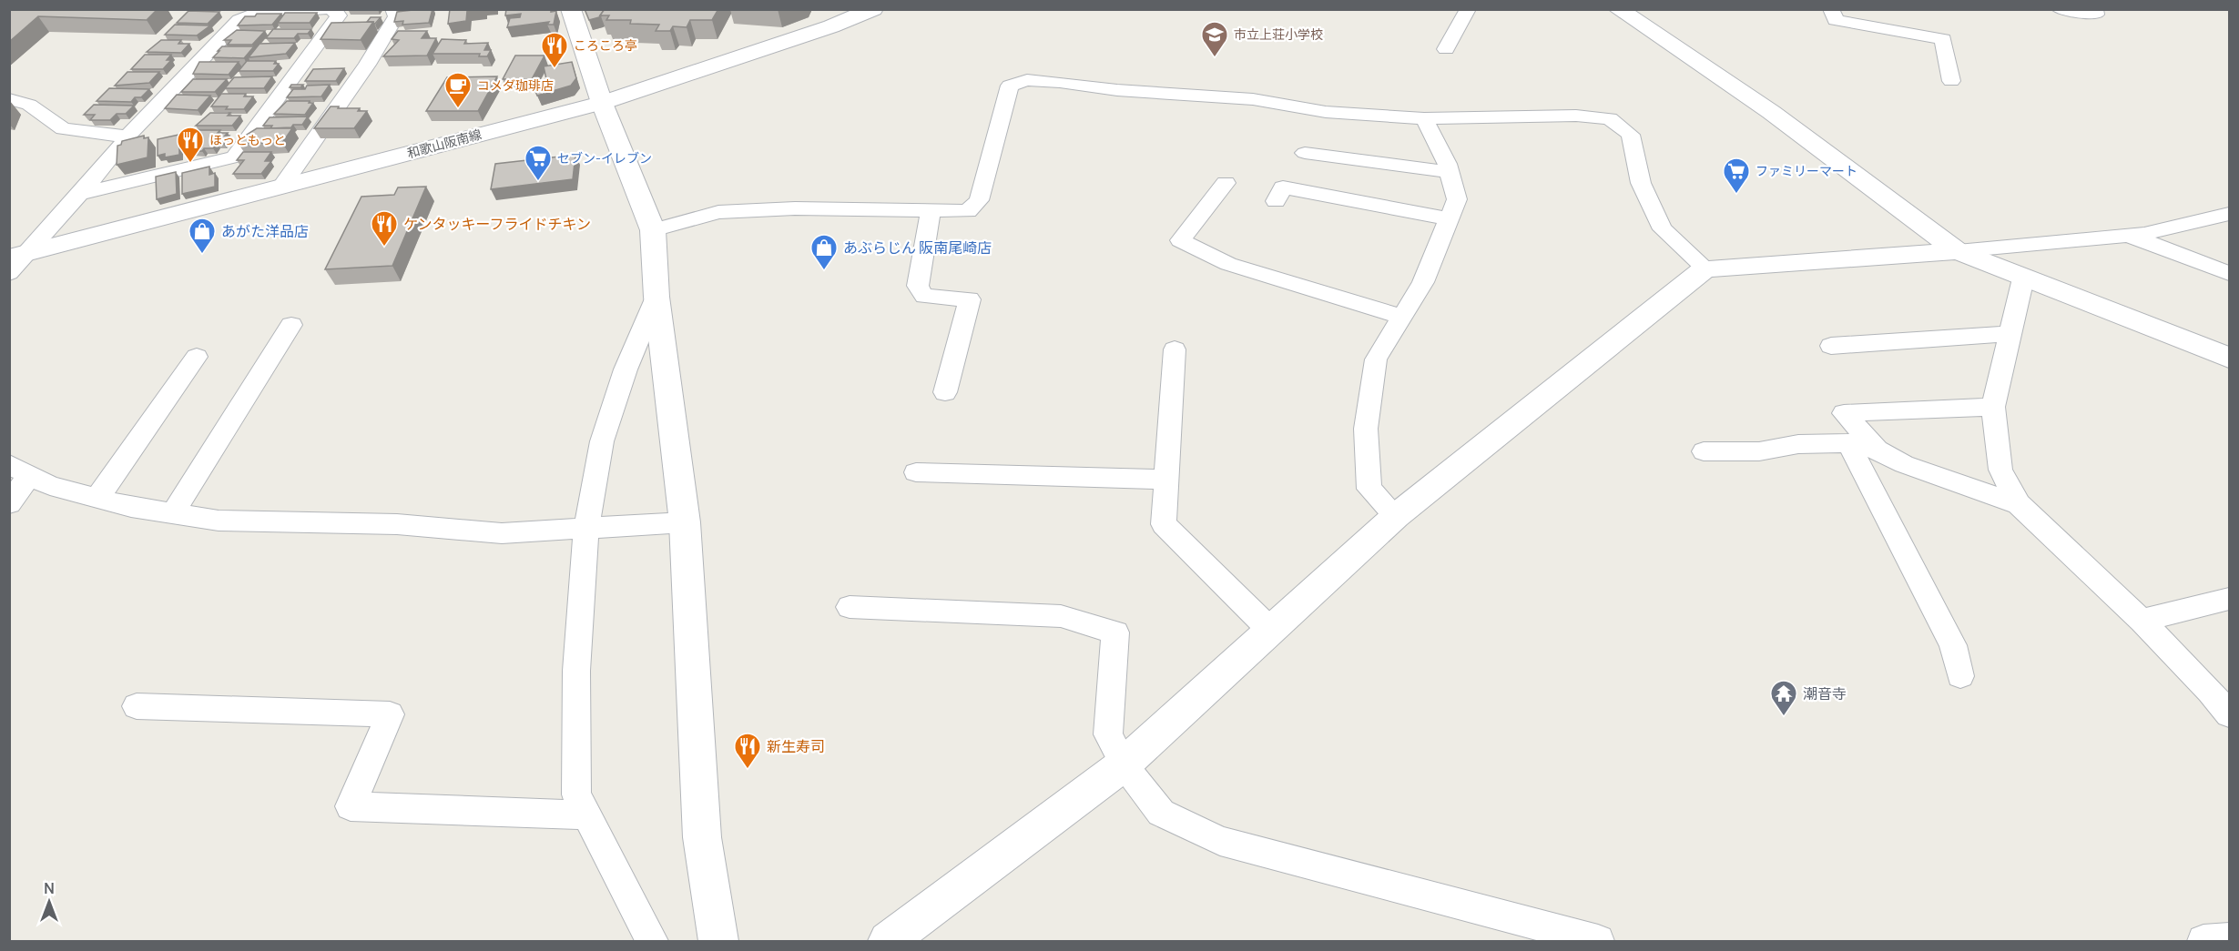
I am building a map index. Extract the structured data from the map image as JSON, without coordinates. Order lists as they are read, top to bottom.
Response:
{
  "streets": {
    "street": ["和歌山阪南線"]
  },
  "places": {
    "school or university": ["市立上荘小学校"],
    "restaurant": [
      "ころころ亭",
      "ほっともっと",
      "ケンタッキーフライドチキン",
      "新生寿司"
    ],
    "cafe": ["コメダ珈琲店"],
    "supermarket": ["セブン-イレブン", "ファミリーマート"],
    "shop": ["あがた洋品店", "あぶらじん 阪南尾崎店"],
    "temple": ["潮音寺"]
  },
  "north": "top"
}
